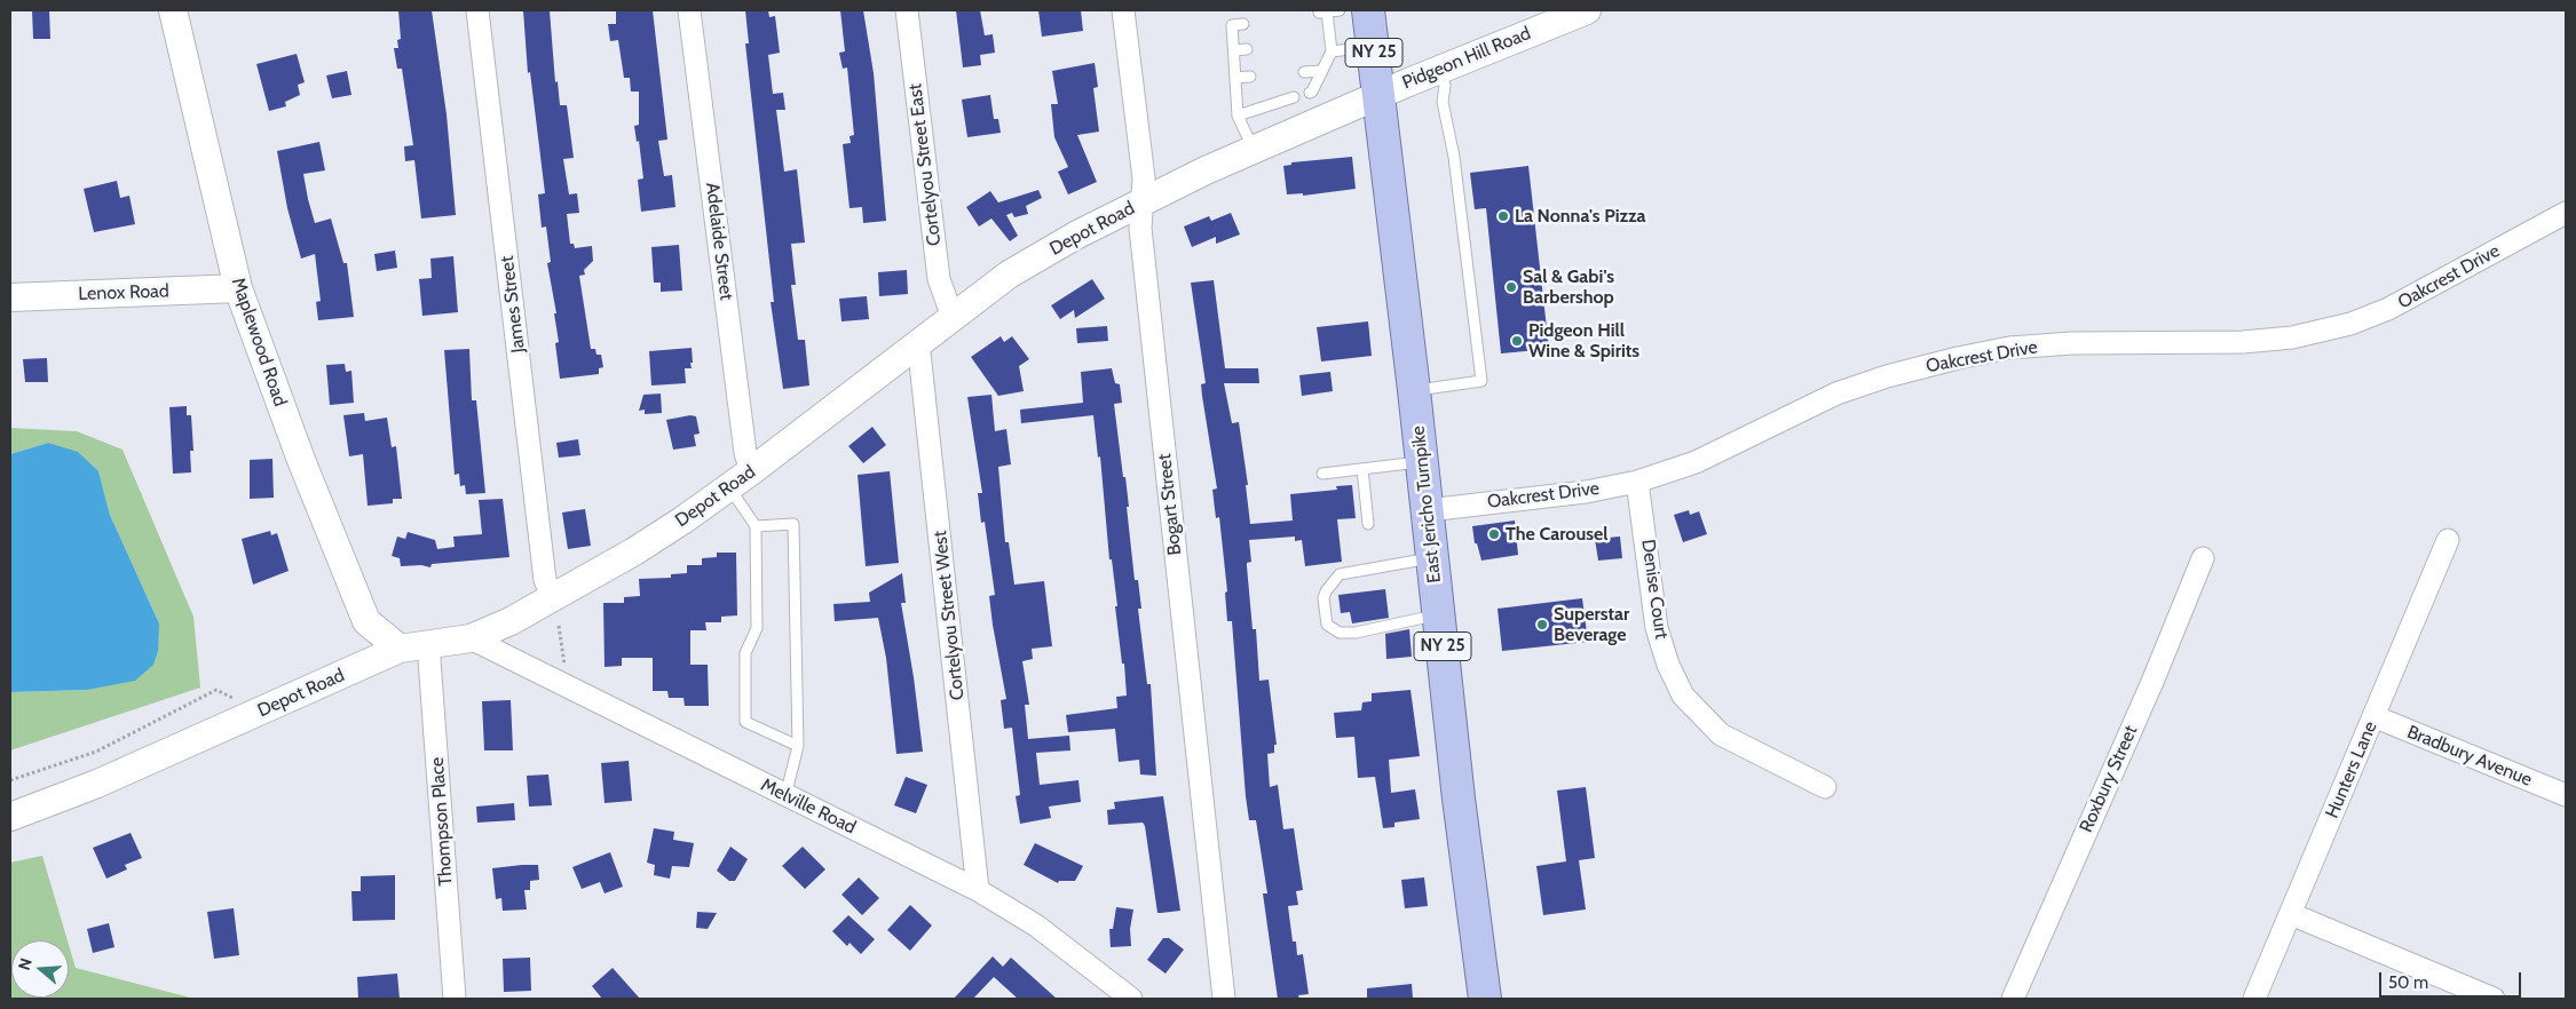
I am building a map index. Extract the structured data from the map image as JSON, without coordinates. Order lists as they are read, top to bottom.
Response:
{
  "streets": {
    "main road": ["NY 25", "East Jericho Turnpike"],
    "street": [
      "Pidgeon Hill Road",
      "Cortelyou Street East",
      "Depot Road",
      "Adelaide Street",
      "Oakcrest Drive",
      "Lenox Road",
      "James Street",
      "Maplewood Road",
      "Bogart Street",
      "Denise Court",
      "Cortelyou Street West",
      "Bradbury Avenue",
      "Hunters Lane",
      "Roxbury Street",
      "Melville Road",
      "Thompson Place"
    ]
  },
  "crossings": [
    ["Pidgeon Hill Road", "Depot Road"],
    ["Pidgeon Hill Road", "East Jericho Turnpike"],
    ["Cortelyou Street East", "Depot Road"],
    ["Depot Road", "Adelaide Street"],
    ["Depot Road", "James Street"],
    ["Depot Road", "Maplewood Road"],
    ["Depot Road", "Bogart Street"],
    ["Depot Road", "East Jericho Turnpike"],
    ["Depot Road", "Cortelyou Street West"],
    ["Depot Road", "Melville Road"],
    ["Depot Road", "Thompson Place"],
    ["Oakcrest Drive", "East Jericho Turnpike"],
    ["Oakcrest Drive", "Denise Court"],
    ["Lenox Road", "Maplewood Road"],
    ["Cortelyou Street West", "Melville Road"],
    ["Bradbury Avenue", "Hunters Lane"]
  ],
  "places": [
    "La Nonna's Pizza",
    "Sal & Gabi's Barbershop",
    "Pidgeon Hill Wine & Spirits",
    "The Carousel",
    "Superstar Beverage"
  ],
  "scale_bar": "50 m",
  "north": "left"
}
